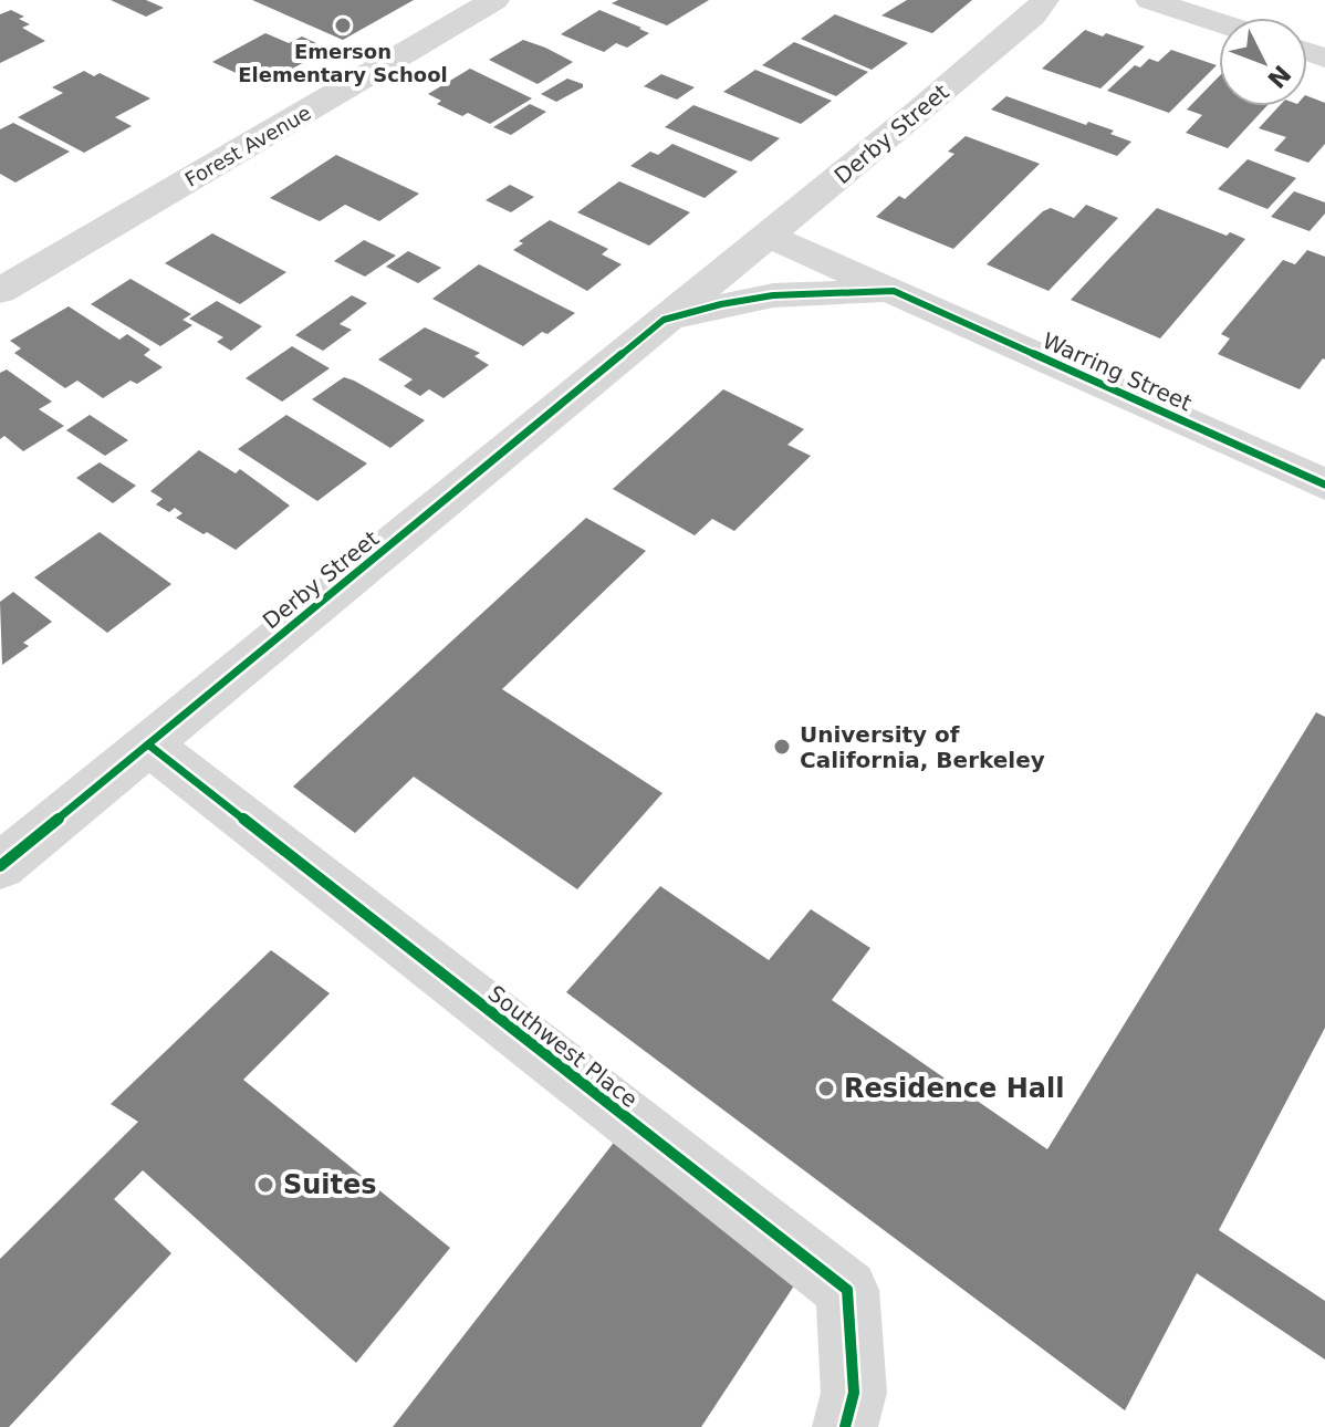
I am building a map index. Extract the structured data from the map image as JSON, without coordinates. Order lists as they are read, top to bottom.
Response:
{
  "streets": {
    "street": [
      "Derby Street",
      "Forest Avenue",
      "Warring Street",
      "Southwest Place"
    ]
  },
  "crossings": [
    ["Derby Street", "Warring Street"],
    ["Derby Street", "Southwest Place"]
  ],
  "places": [
    "Emerson Elementary School",
    "University of California, Berkeley",
    "Residence Hall",
    "Suites"
  ],
  "north": "bottom right"
}
